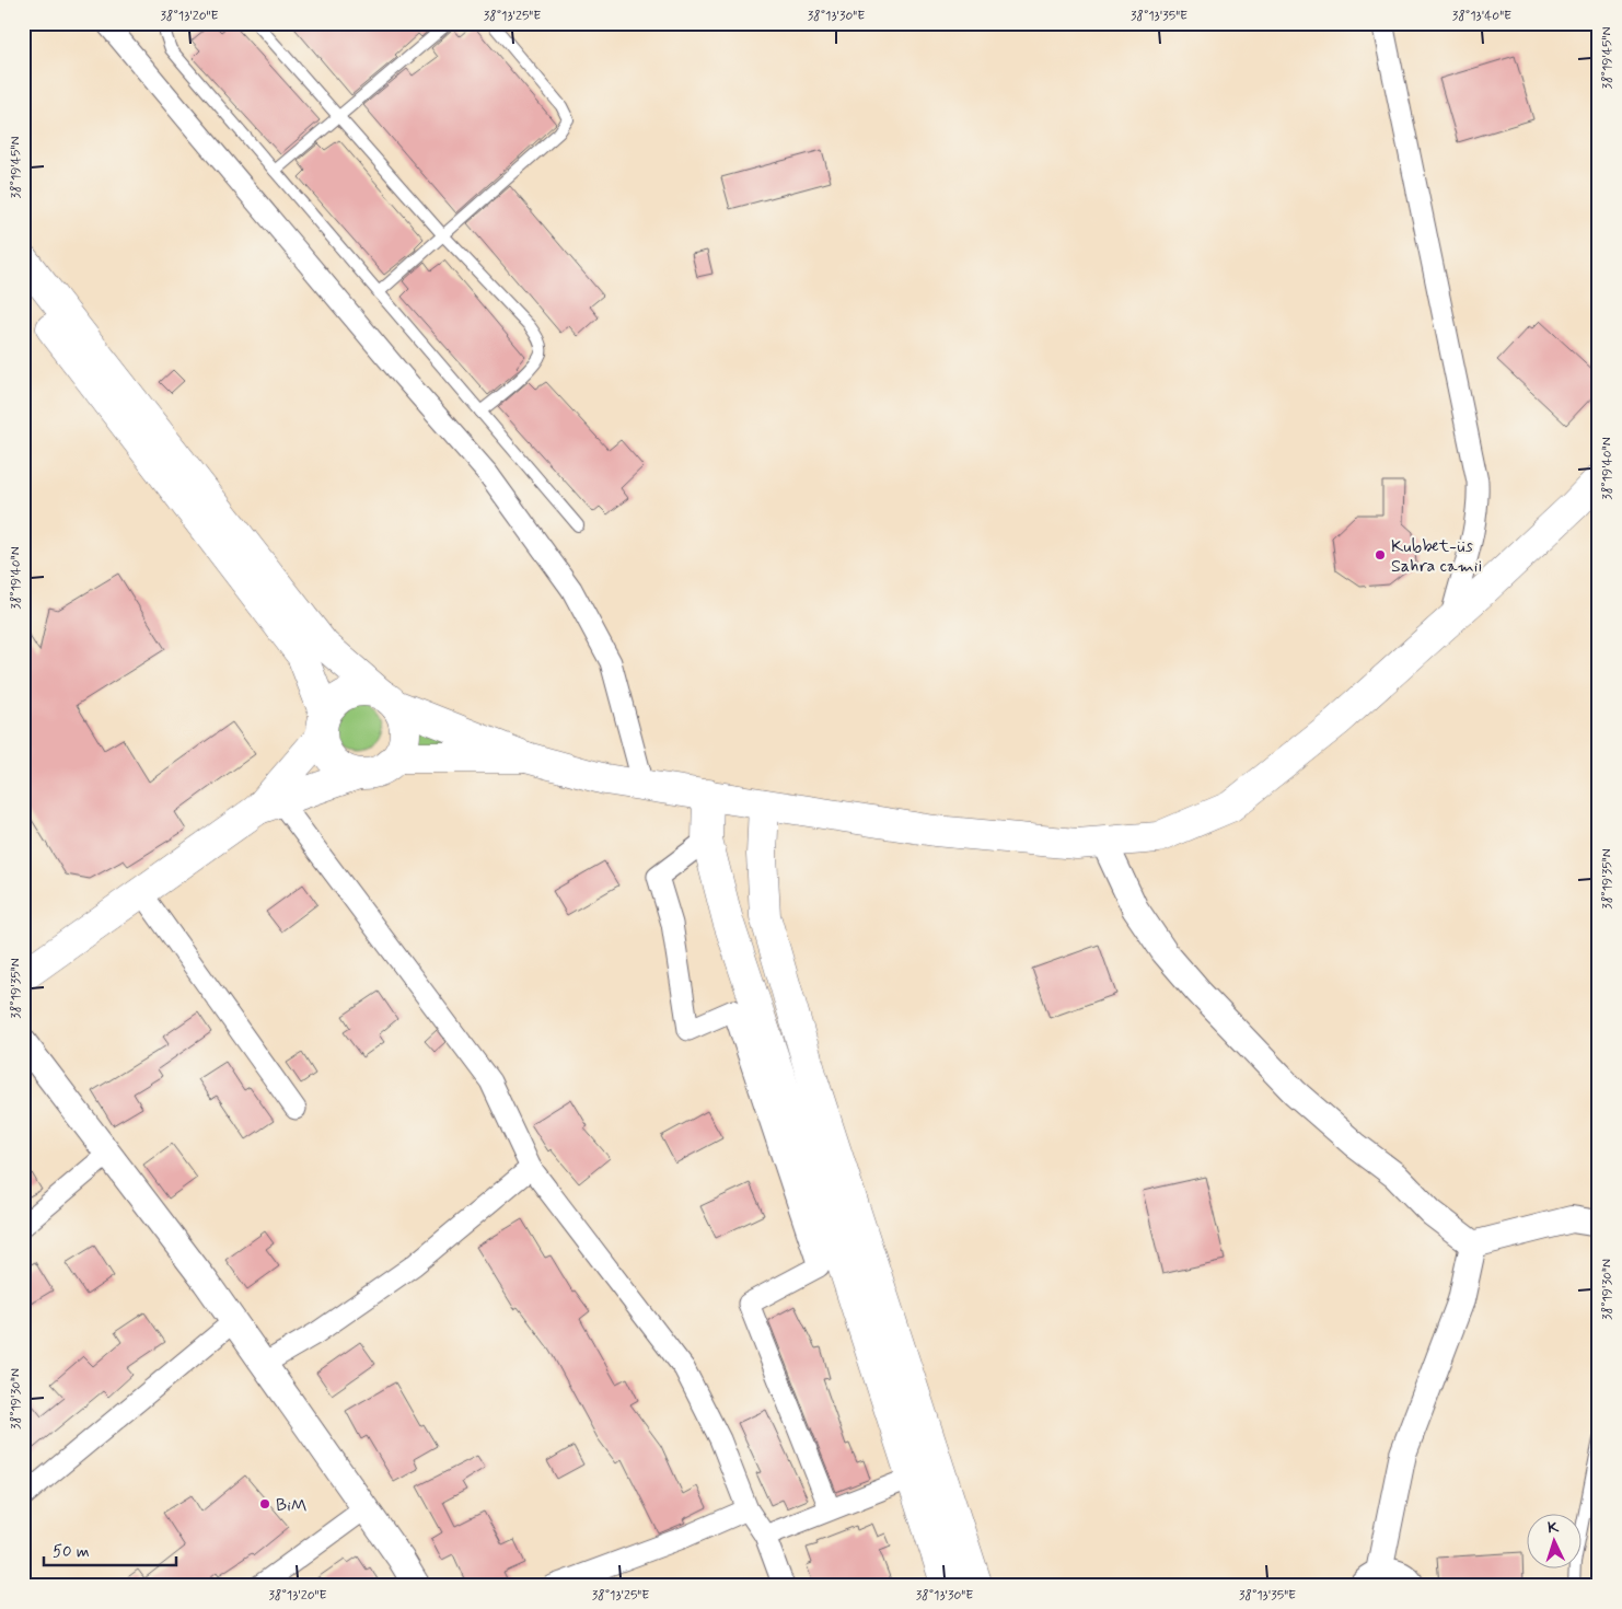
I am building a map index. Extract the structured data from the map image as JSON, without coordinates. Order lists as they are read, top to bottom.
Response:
{
  "places": ["Kubbet-üs Sahra camii", "BiM"],
  "scale_bar": "50 m",
  "north": "top",
  "coordinates": [
    "38°13'20\"E",
    "38°13'25\"E",
    "38°13'30\"E",
    "38°13'35\"E",
    "38°13'40\"E",
    "38°19'45\"N",
    "38°19'40\"N",
    "38°19'35\"N",
    "38°19'30\"N"
  ]
}
